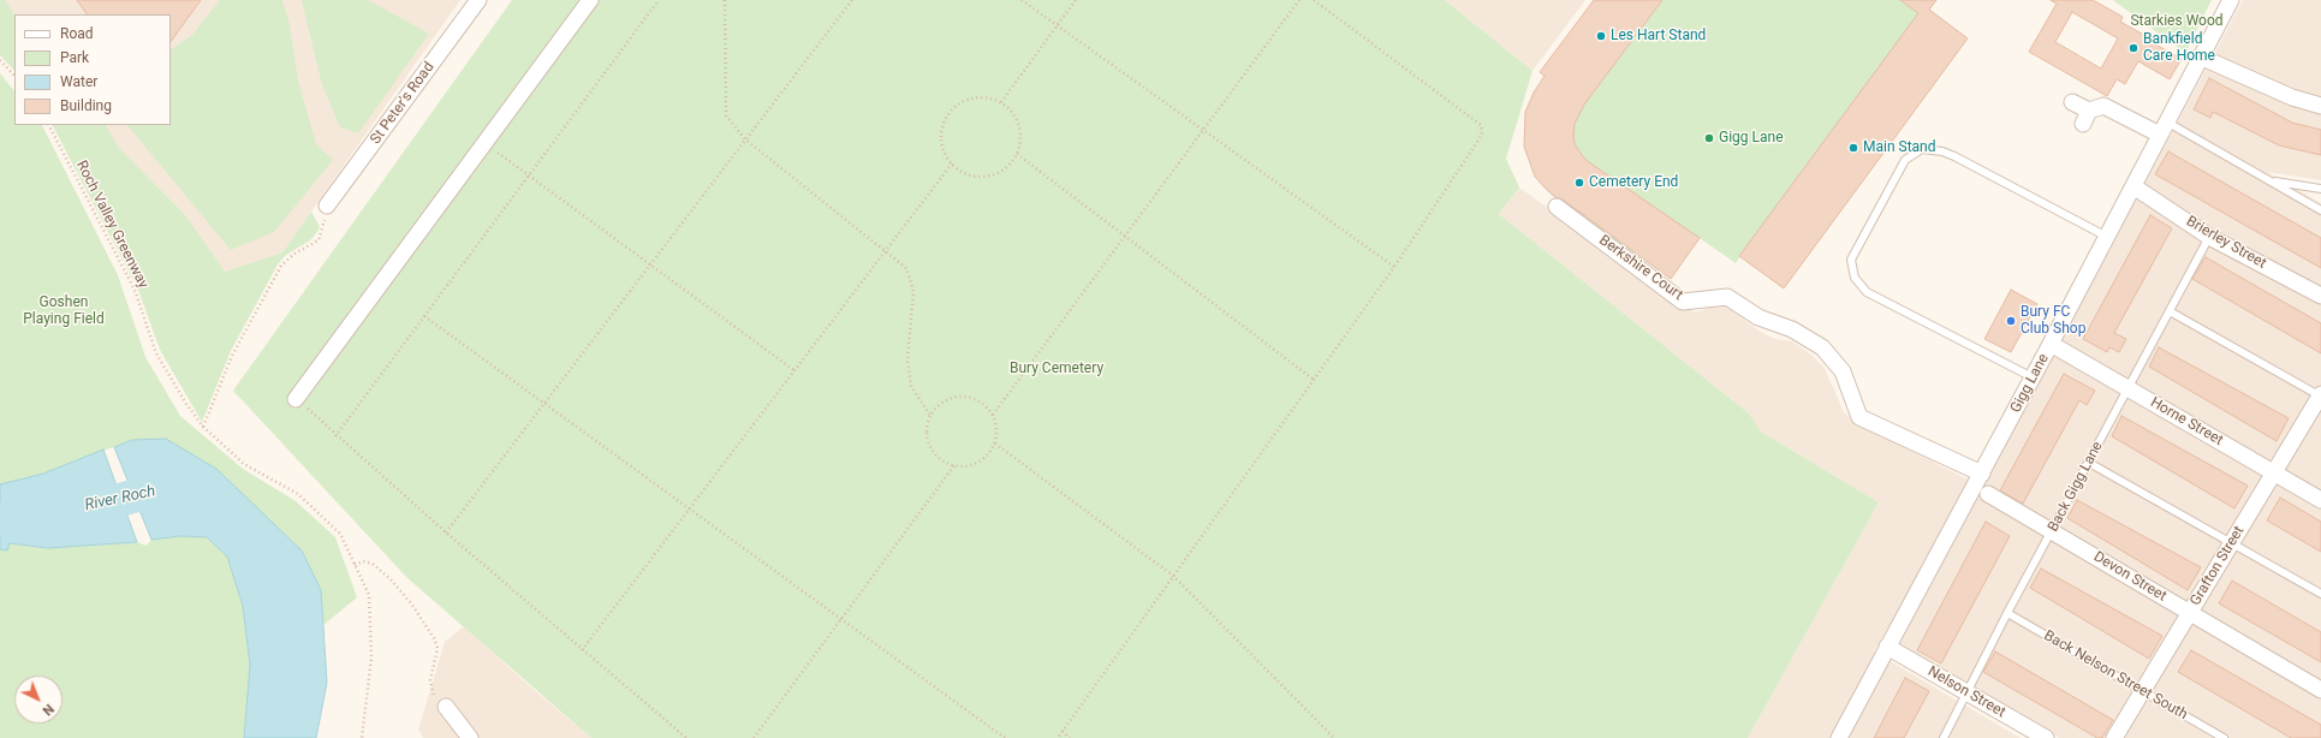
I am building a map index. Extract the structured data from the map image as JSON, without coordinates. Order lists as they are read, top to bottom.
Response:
{
  "streets": {
    "street": [
      "St Peter's Road",
      "Brierley Street",
      "Berkshire Court",
      "Gigg Lane",
      "Horne Street",
      "Grafton Street",
      "Devon Street",
      "Nelson Street"
    ],
    "lane": ["Back Gigg Lane", "Back Nelson Street South"],
    "path": ["Roch Valley Greenway"]
  },
  "crossings": [
    ["Brierley Street", "Gigg Lane"],
    ["Brierley Street", "Back Gigg Lane"],
    ["Berkshire Court", "Gigg Lane"],
    ["Gigg Lane", "Horne Street"],
    ["Gigg Lane", "Nelson Street"],
    ["Horne Street", "Back Gigg Lane"],
    ["Horne Street", "Grafton Street"],
    ["Back Gigg Lane", "Devon Street"],
    ["Back Gigg Lane", "Back Nelson Street South"],
    ["Back Gigg Lane", "Nelson Street"],
    ["Grafton Street", "Devon Street"],
    ["Grafton Street", "Back Nelson Street South"]
  ],
  "water": ["River Roch"],
  "parks": ["Starkies Wood", "Goshen Playing Field", "Bury Cemetery"],
  "places": [
    "Les Hart Stand",
    "Bankfield Care Home",
    "Gigg Lane",
    "Main Stand",
    "Cemetery End",
    "Bury FC Club Shop"
  ],
  "legend": [
    "Road",
    "Park",
    "Water",
    "Building"
  ],
  "north": "bottom right"
}
